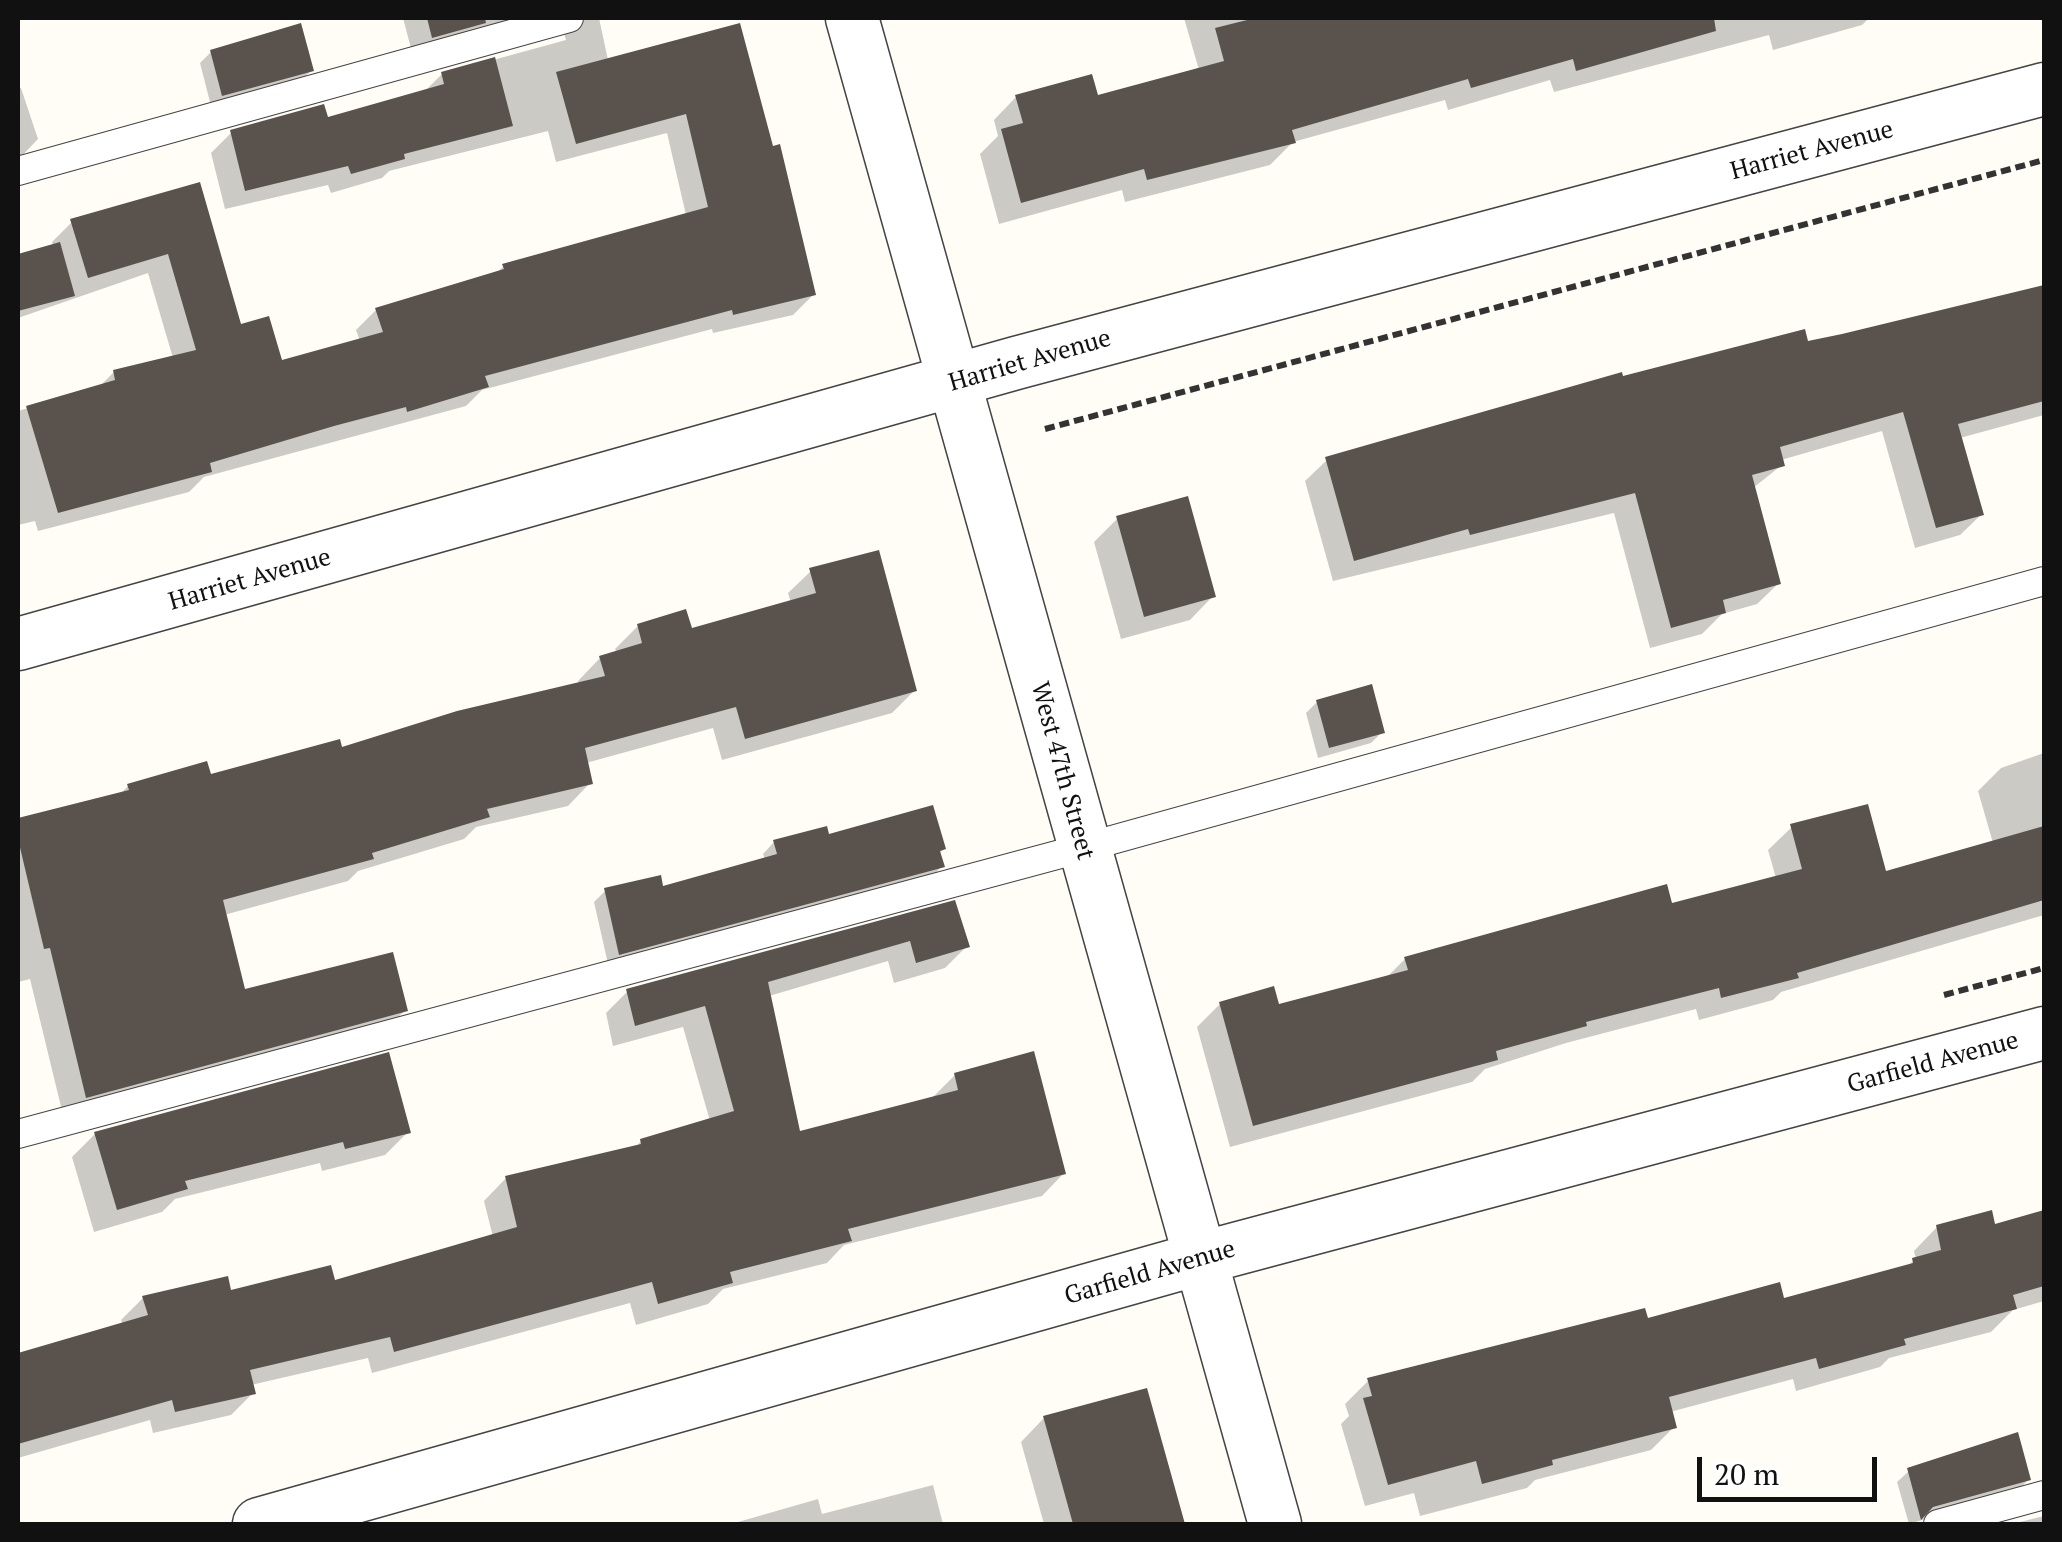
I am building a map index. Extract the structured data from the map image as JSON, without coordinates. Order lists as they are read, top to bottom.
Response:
{
  "streets": {
    "street": ["Harriet Avenue", "West 47th Street", "Garfield Avenue"]
  },
  "crossings": [
    ["Harriet Avenue", "West 47th Street"],
    ["West 47th Street", "Garfield Avenue"]
  ],
  "scale_bar": "20 m"
}
